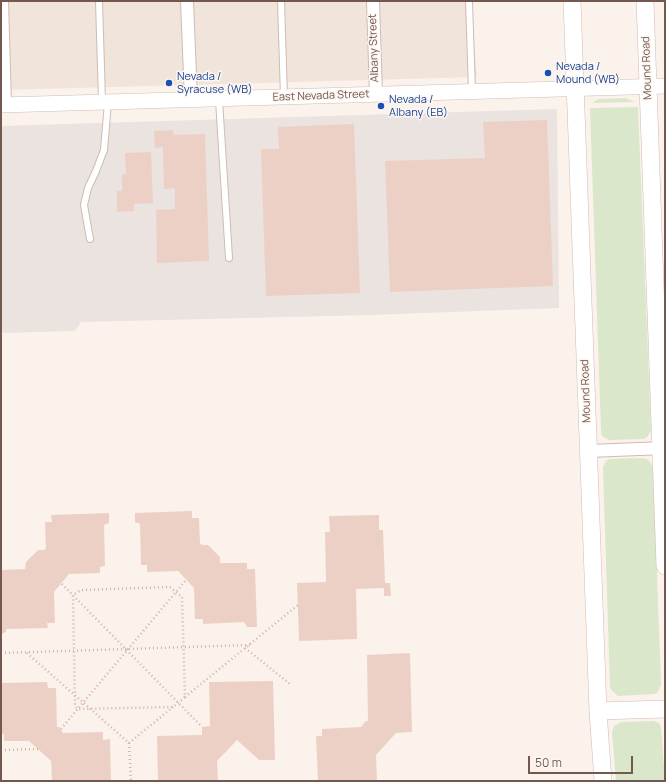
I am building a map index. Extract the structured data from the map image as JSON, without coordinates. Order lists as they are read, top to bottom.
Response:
{
  "streets": {
    "main road": ["Mound Road"],
    "street": ["Albany Street", "East Nevada Street"]
  },
  "crossings": [
    ["Albany Street", "East Nevada Street"],
    ["Mound Road", "East Nevada Street"]
  ],
  "places": ["Nevada / Mound (WB)", "Nevada / Syracuse (WB)", "Nevada / Albany (EB)"],
  "scale_bar": "50 m"
}
